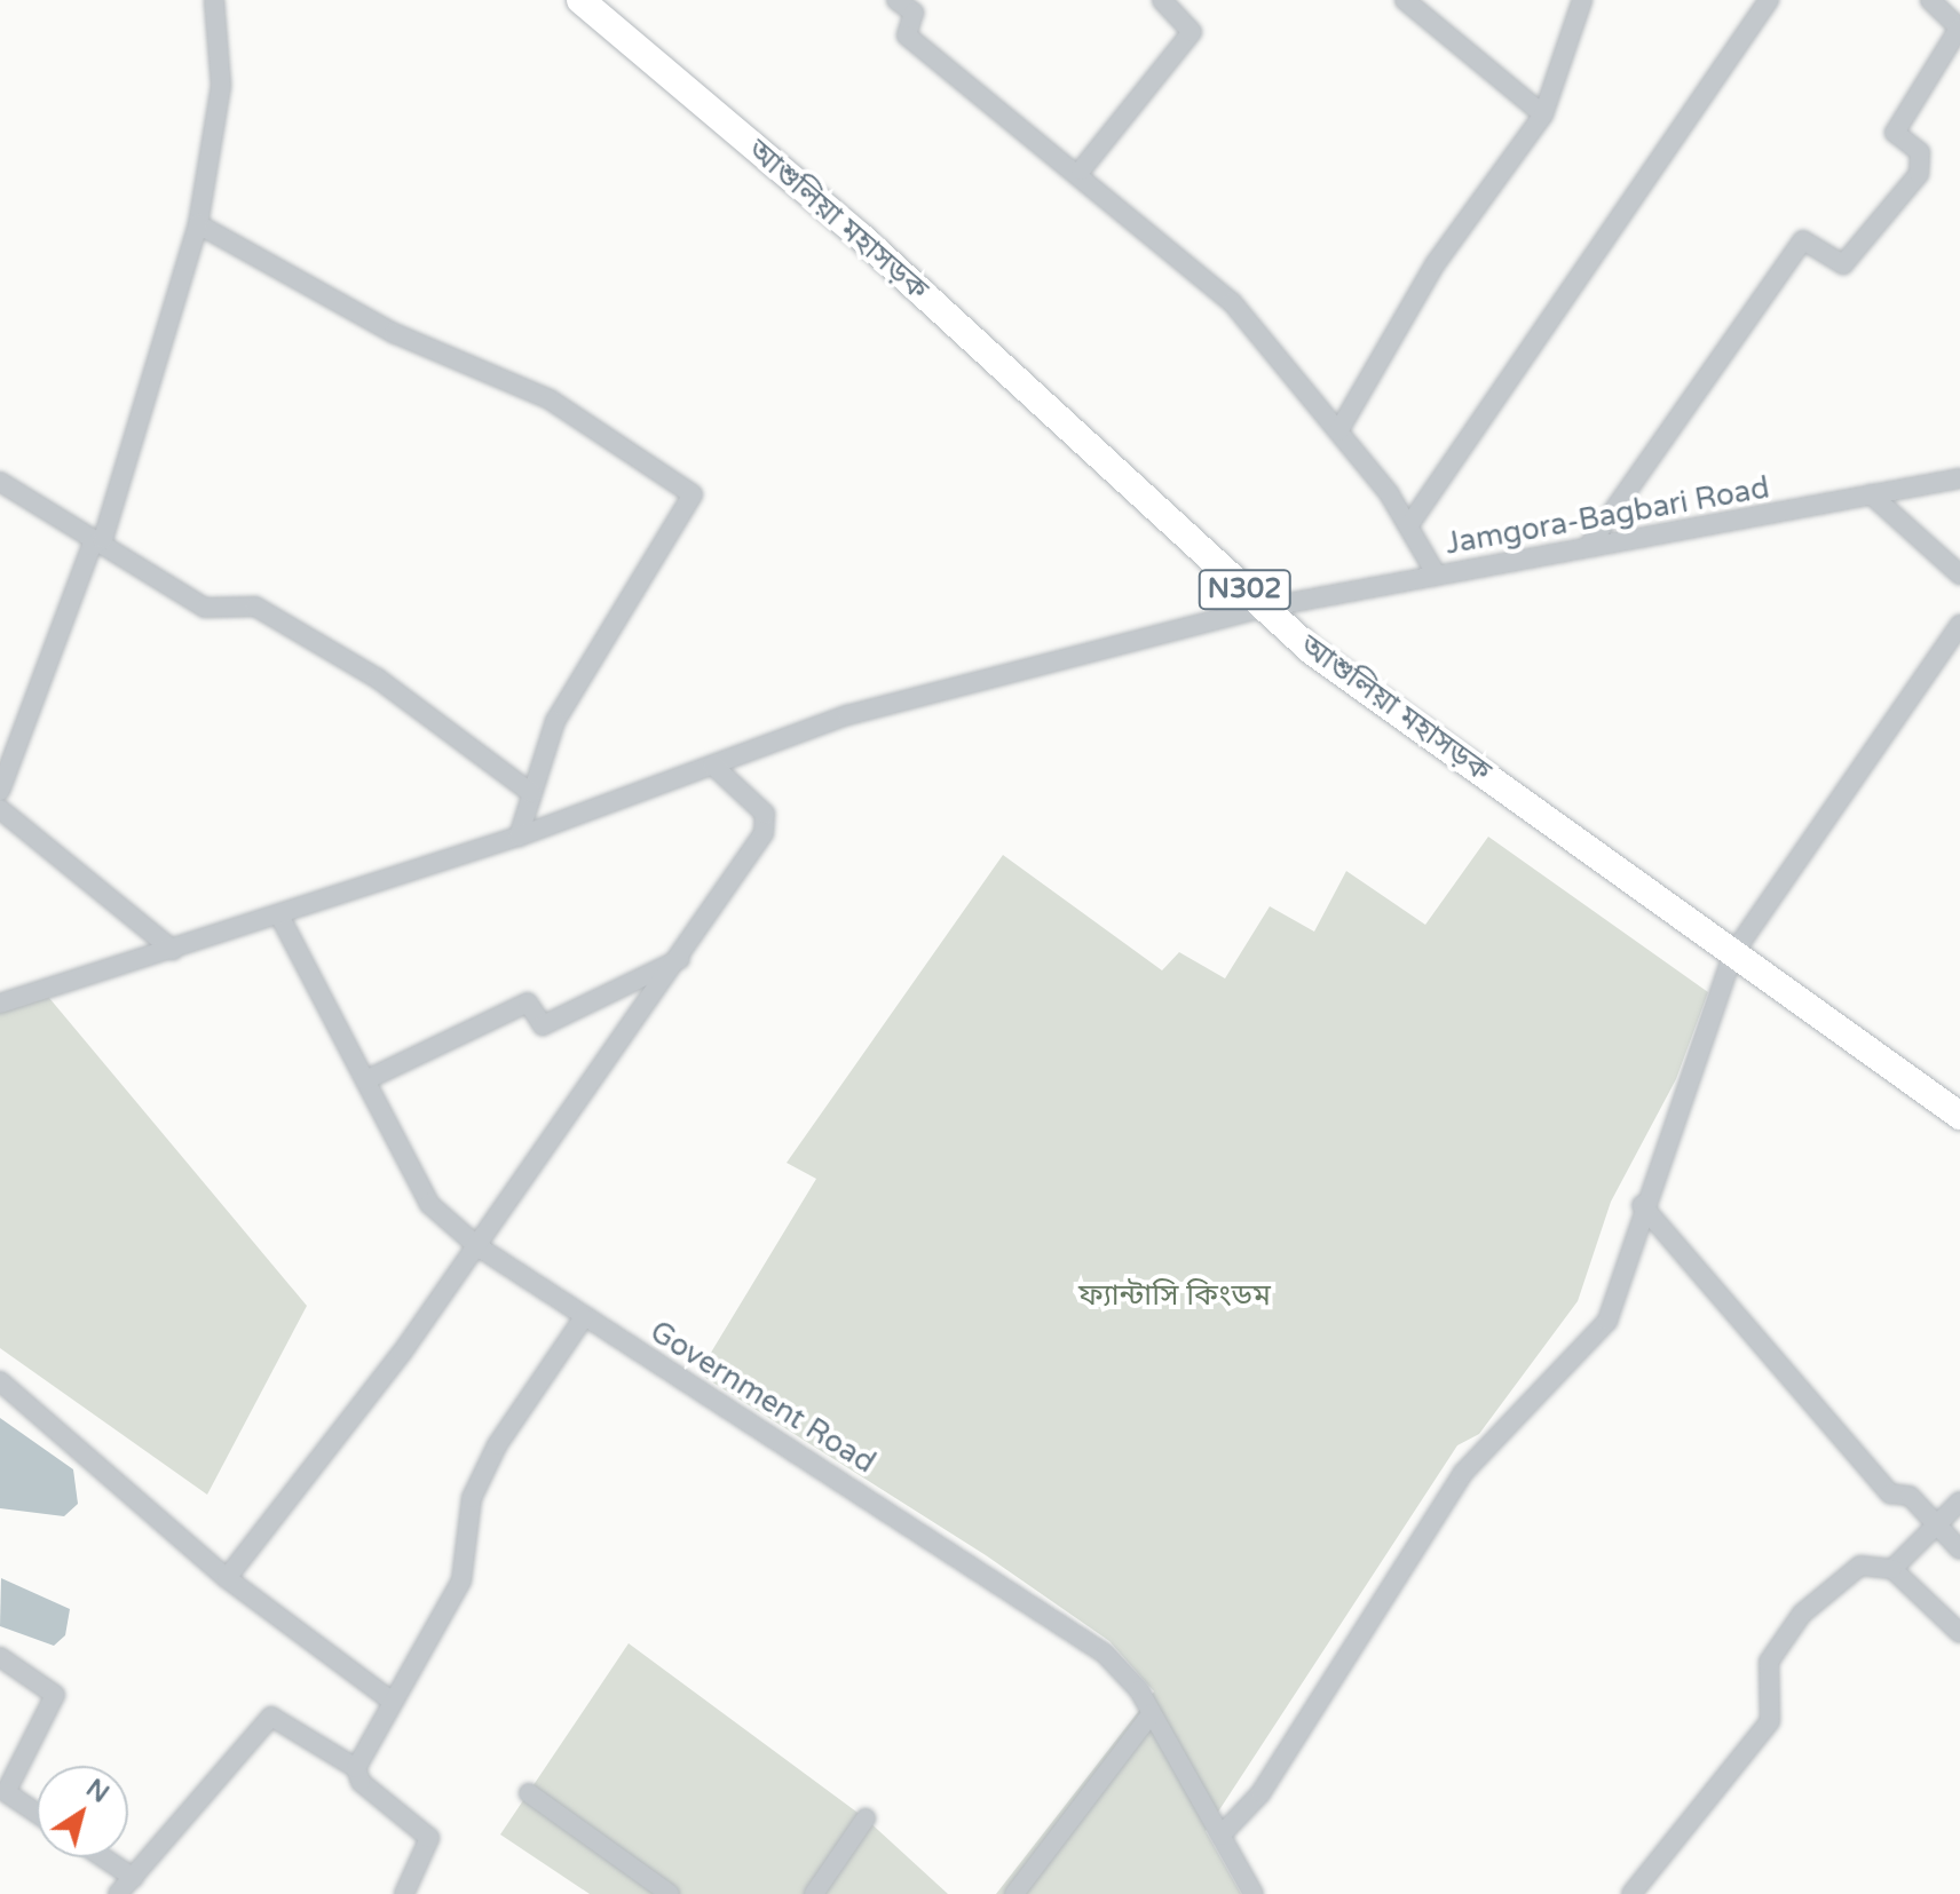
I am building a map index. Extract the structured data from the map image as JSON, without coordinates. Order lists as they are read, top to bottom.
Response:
{
  "streets": {
    "highway": ["আশুলিয়া মহাসড়ক", "N302"],
    "street": ["Jamgora-Bagbari Road", "Government Road"]
  },
  "crossings": [
    ["আশুলিয়া মহাসড়ক", "Jamgora-Bagbari Road"],
    ["Jamgora-Bagbari Road", "Government Road"]
  ],
  "parks": ["ফ্যান্টাসি কিংডম"],
  "north": "top right"
}
